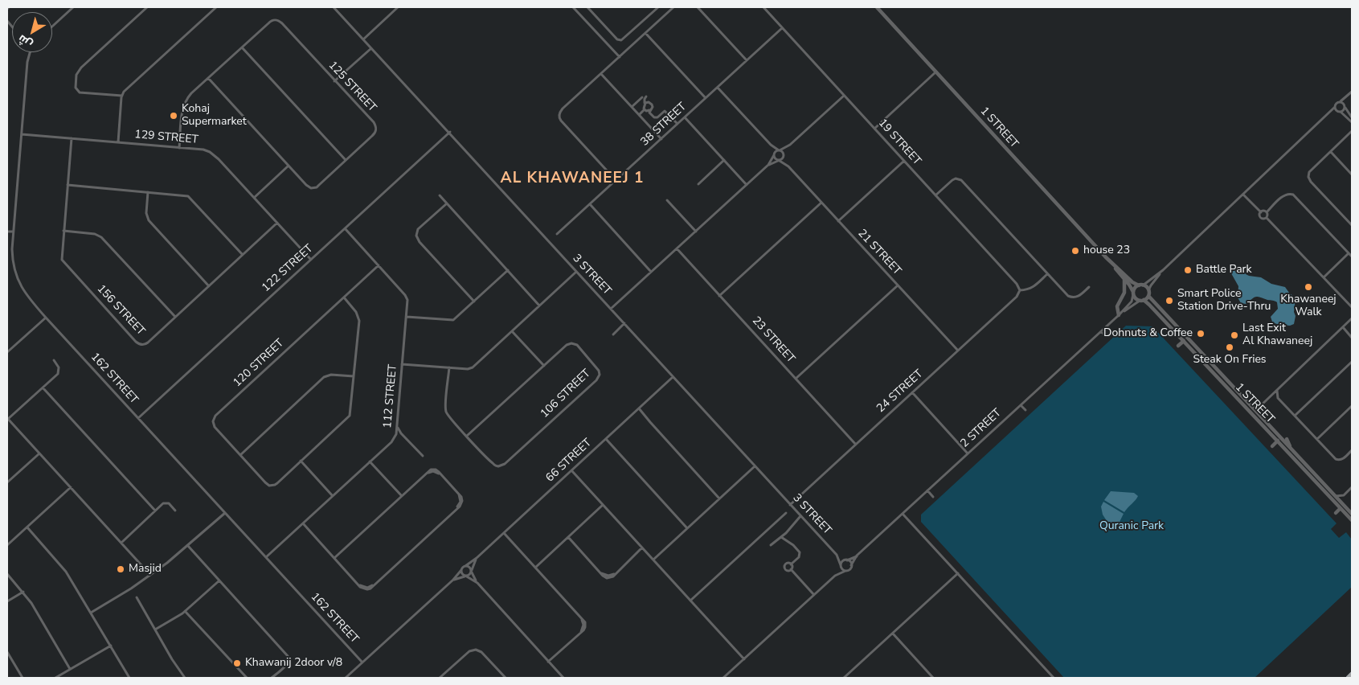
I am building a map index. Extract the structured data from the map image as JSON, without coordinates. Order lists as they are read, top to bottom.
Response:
{
  "streets": {
    "street": [
      "125 STREET",
      "38 STREET",
      "1 STREET",
      "129 STREET",
      "19 STREET",
      "21 STREET",
      "122 STREET",
      "3 STREET",
      "156 STREET",
      "23 STREET",
      "120 STREET",
      "162 STREET",
      "24 STREET",
      "106 STREET",
      "112 STREET",
      "2 STREET",
      "66 STREET"
    ]
  },
  "crossings": [
    ["125 STREET", "129 STREET"],
    ["38 STREET", "19 STREET"],
    ["1 STREET", "2 STREET"],
    ["129 STREET", "122 STREET"],
    ["129 STREET", "156 STREET"],
    ["129 STREET", "162 STREET"],
    ["19 STREET", "24 STREET"],
    ["21 STREET", "24 STREET"],
    ["122 STREET", "3 STREET"],
    ["122 STREET", "162 STREET"],
    ["122 STREET", "112 STREET"],
    ["3 STREET", "24 STREET"],
    ["3 STREET", "2 STREET"],
    ["3 STREET", "66 STREET"],
    ["23 STREET", "24 STREET"],
    ["120 STREET", "112 STREET"],
    ["162 STREET", "112 STREET"]
  ],
  "districts": ["AL KHAWANEEJ 1"],
  "parks": ["Quranic Park"],
  "places": [
    "Kohaj Supermarket",
    "house 23",
    "Battle Park",
    "Khawaneej Walk",
    "Smart Police Station Drive-Thru",
    "Dohnuts & Coffee",
    "Last Exit Al Khawaneej",
    "Steak On Fries",
    "Masjid",
    "Khawanij 2door v/8"
  ],
  "north": "bottom left"
}
